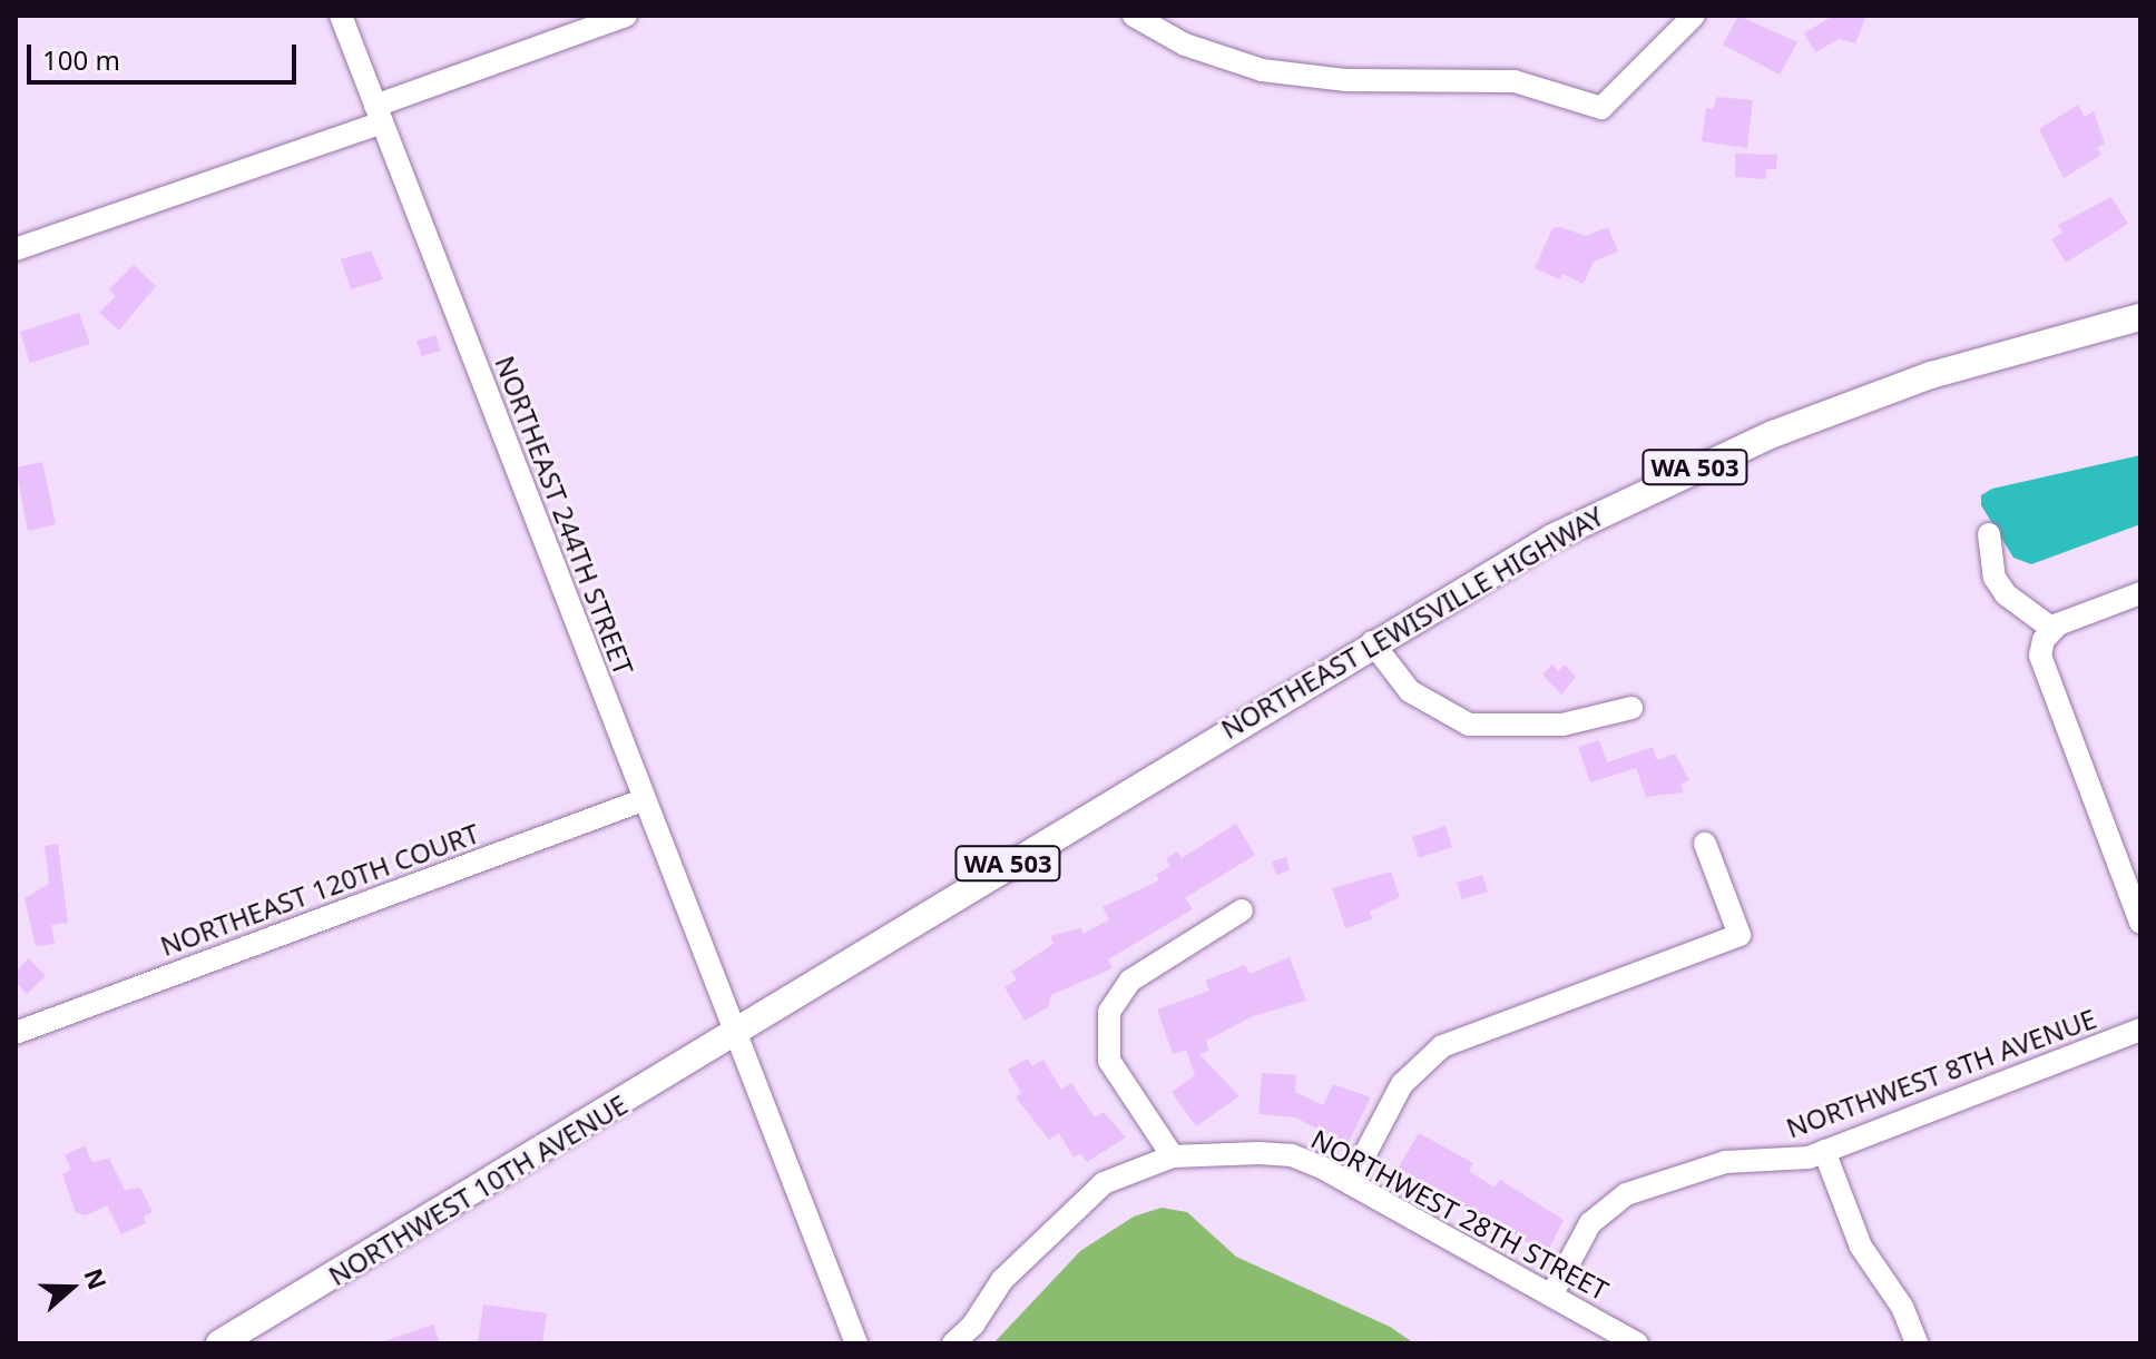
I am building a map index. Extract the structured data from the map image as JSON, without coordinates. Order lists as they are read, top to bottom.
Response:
{
  "streets": {
    "main road": ["WA 503", "NORTHEAST LEWISVILLE HIGHWAY", "NORTHWEST 10TH AVENUE"],
    "street": [
      "NORTHEAST 244TH STREET",
      "NORTHEAST 120TH COURT",
      "NORTHWEST 8TH AVENUE",
      "NORTHWEST 28TH STREET"
    ]
  },
  "crossings": [
    ["NORTHEAST 244TH STREET", "NORTHEAST LEWISVILLE HIGHWAY"],
    ["NORTHEAST 244TH STREET", "NORTHEAST 120TH COURT"],
    ["NORTHEAST 244TH STREET", "NORTHWEST 10TH AVENUE"],
    ["NORTHEAST LEWISVILLE HIGHWAY", "NORTHWEST 10TH AVENUE"],
    ["NORTHWEST 8TH AVENUE", "NORTHWEST 28TH STREET"]
  ],
  "scale_bar": "100 m",
  "north": "right"
}
